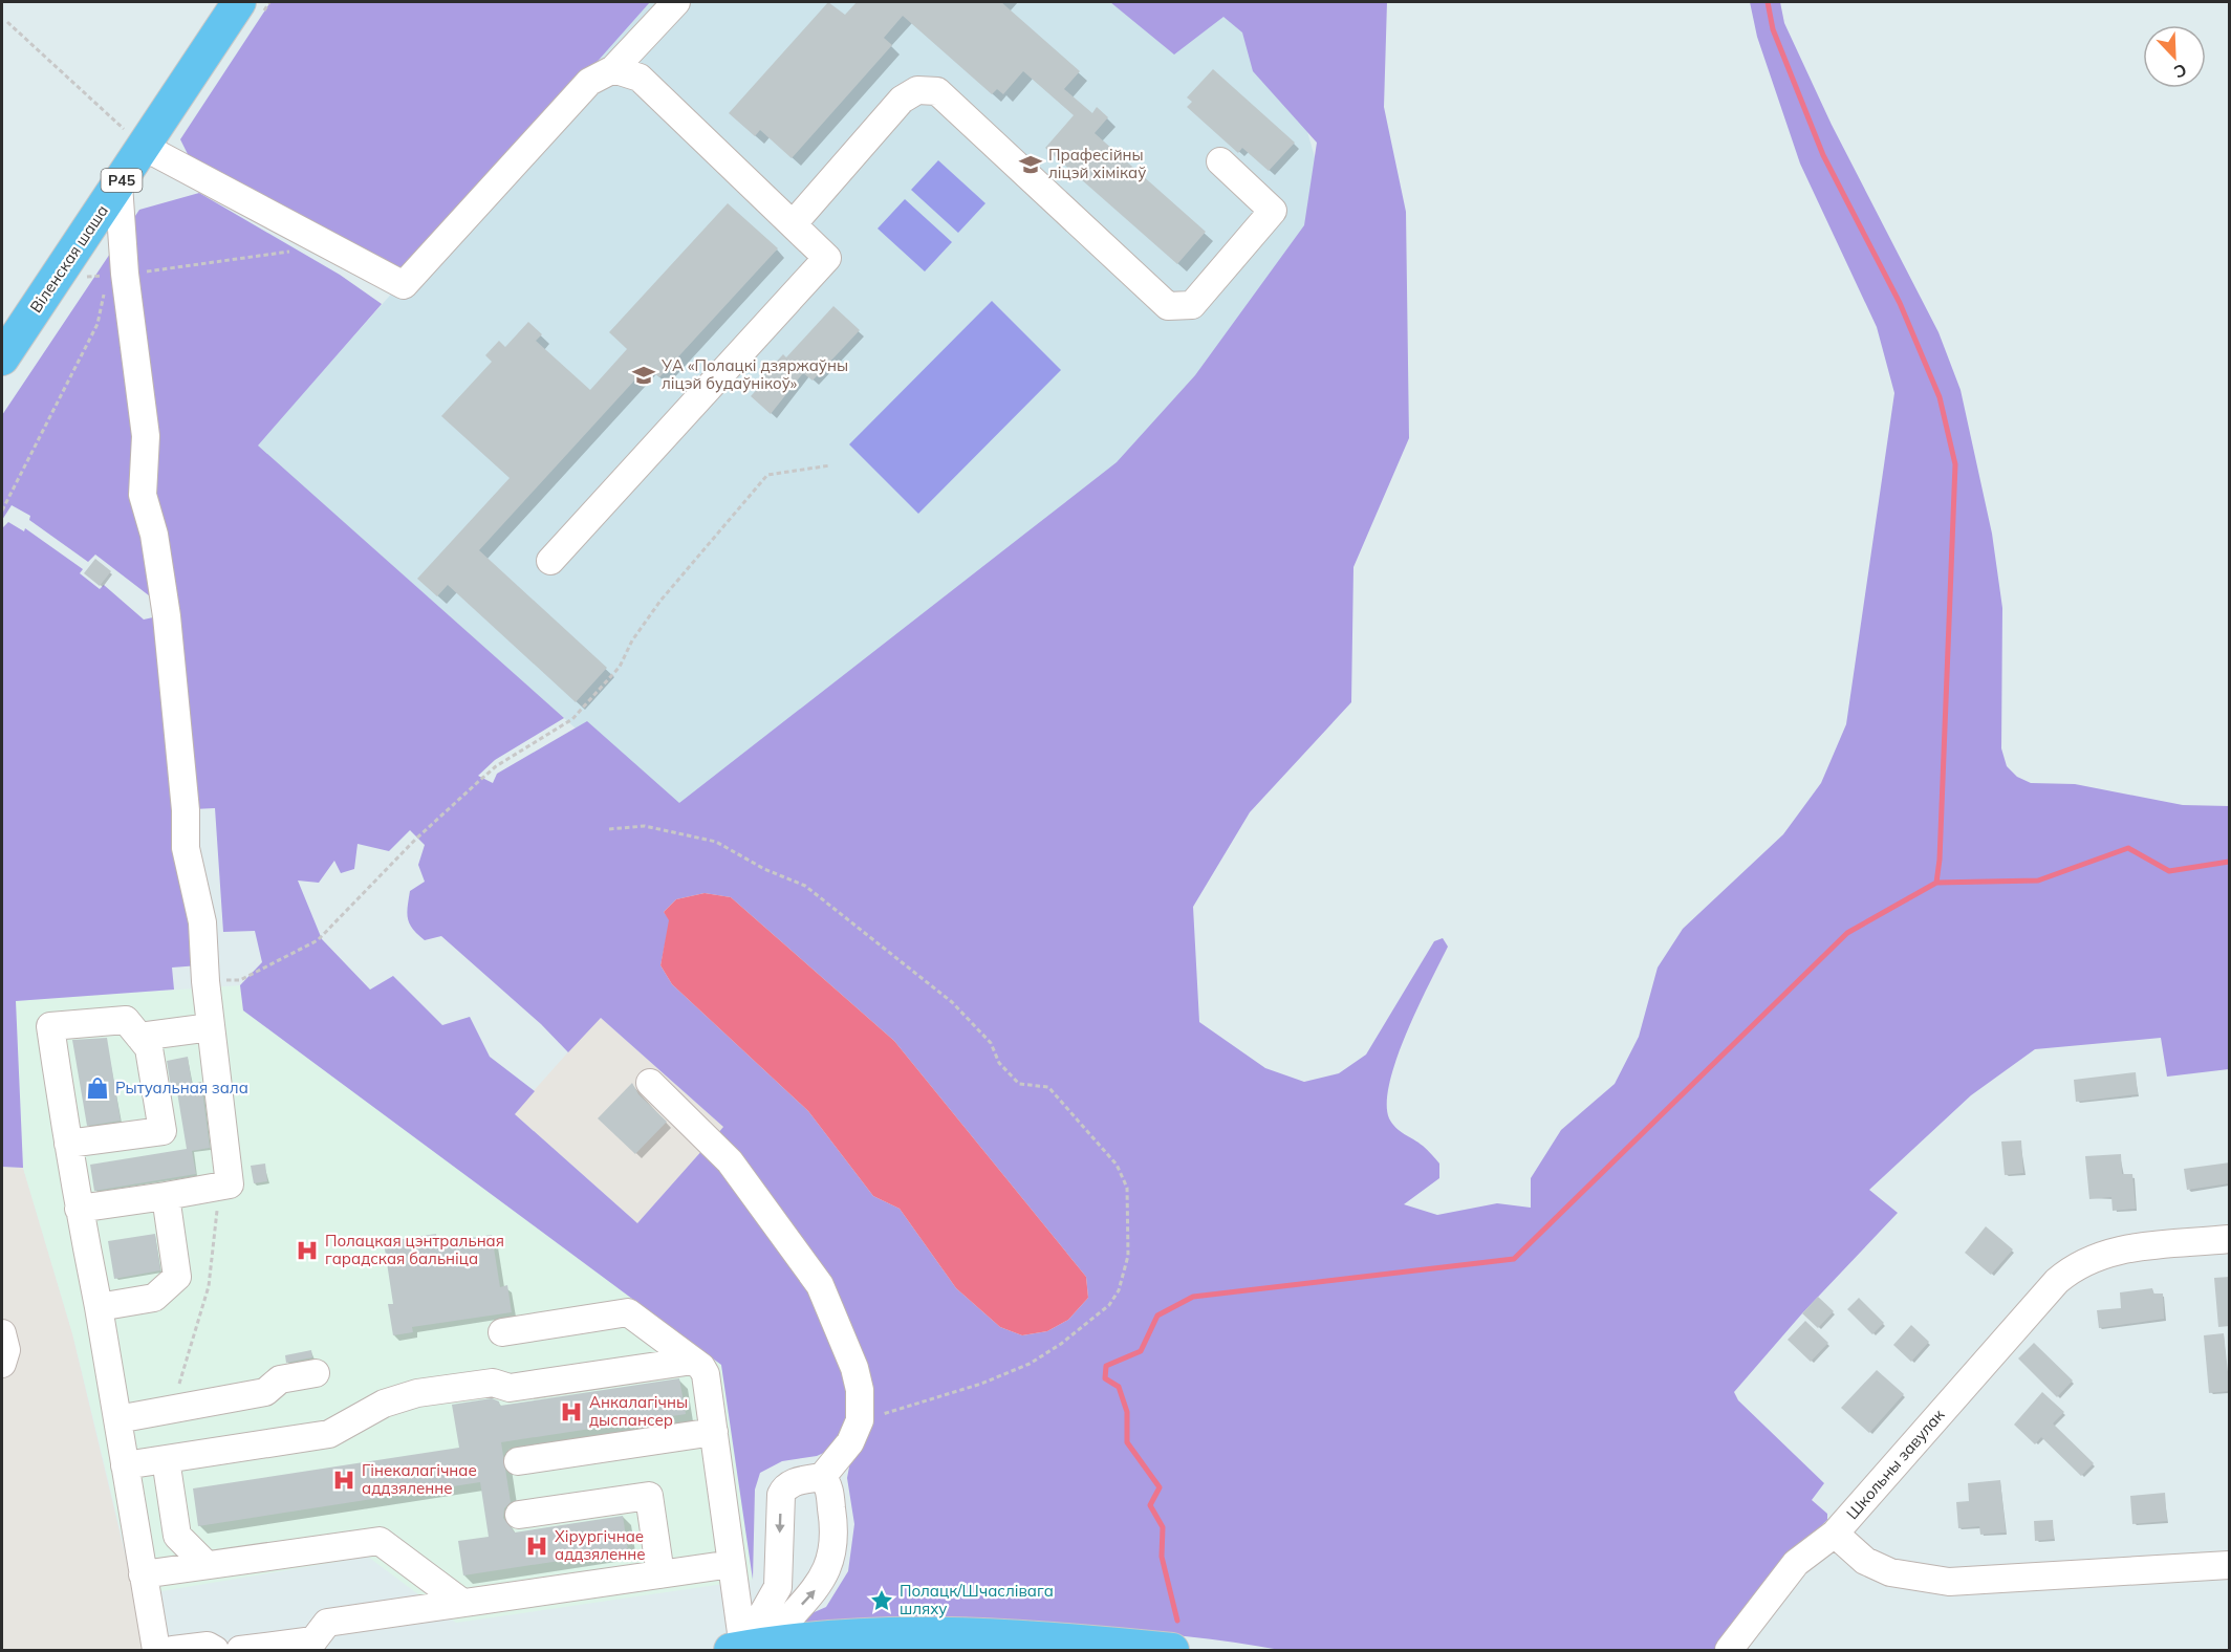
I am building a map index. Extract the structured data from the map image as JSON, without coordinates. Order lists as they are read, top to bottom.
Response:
{
  "streets": {
    "main road": ["Р45", "Віленская шаша"],
    "street": ["Школьны завулак"]
  },
  "places": {
    "school or university": ["Прафесійны ліцэй хімікаў", "УА «Полацкі дзяржаўны ліцэй будаўнікоў»"],
    "shop": ["Рытуальная зала"],
    "hospital": [
      "Полацкая цэнтральная гарадская бальніца",
      "Анкалагічны дыспансер",
      "Гінекалагічнае аддзяленне",
      "Хірургічнае аддзяленне"
    ],
    "place": ["Полацк/Шчаслівага шляху"]
  },
  "north": "bottom right"
}
